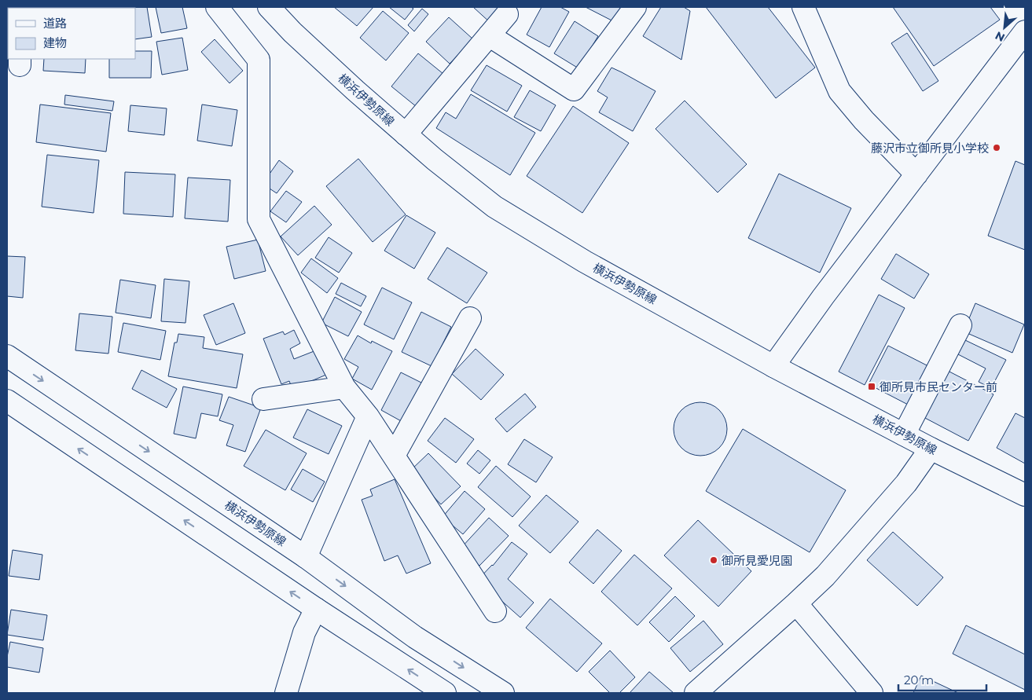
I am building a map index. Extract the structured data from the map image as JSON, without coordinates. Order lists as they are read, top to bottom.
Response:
{
  "streets": {
    "main road": ["横浜伊勢原線"]
  },
  "places": {
    "other": ["藤沢市立御所見小学校", "御所見愛児園"],
    "transit": ["御所見市民センター前"]
  },
  "legend": ["道路", "建物"],
  "scale_bar": "20 m",
  "north": "bottom left"
}
